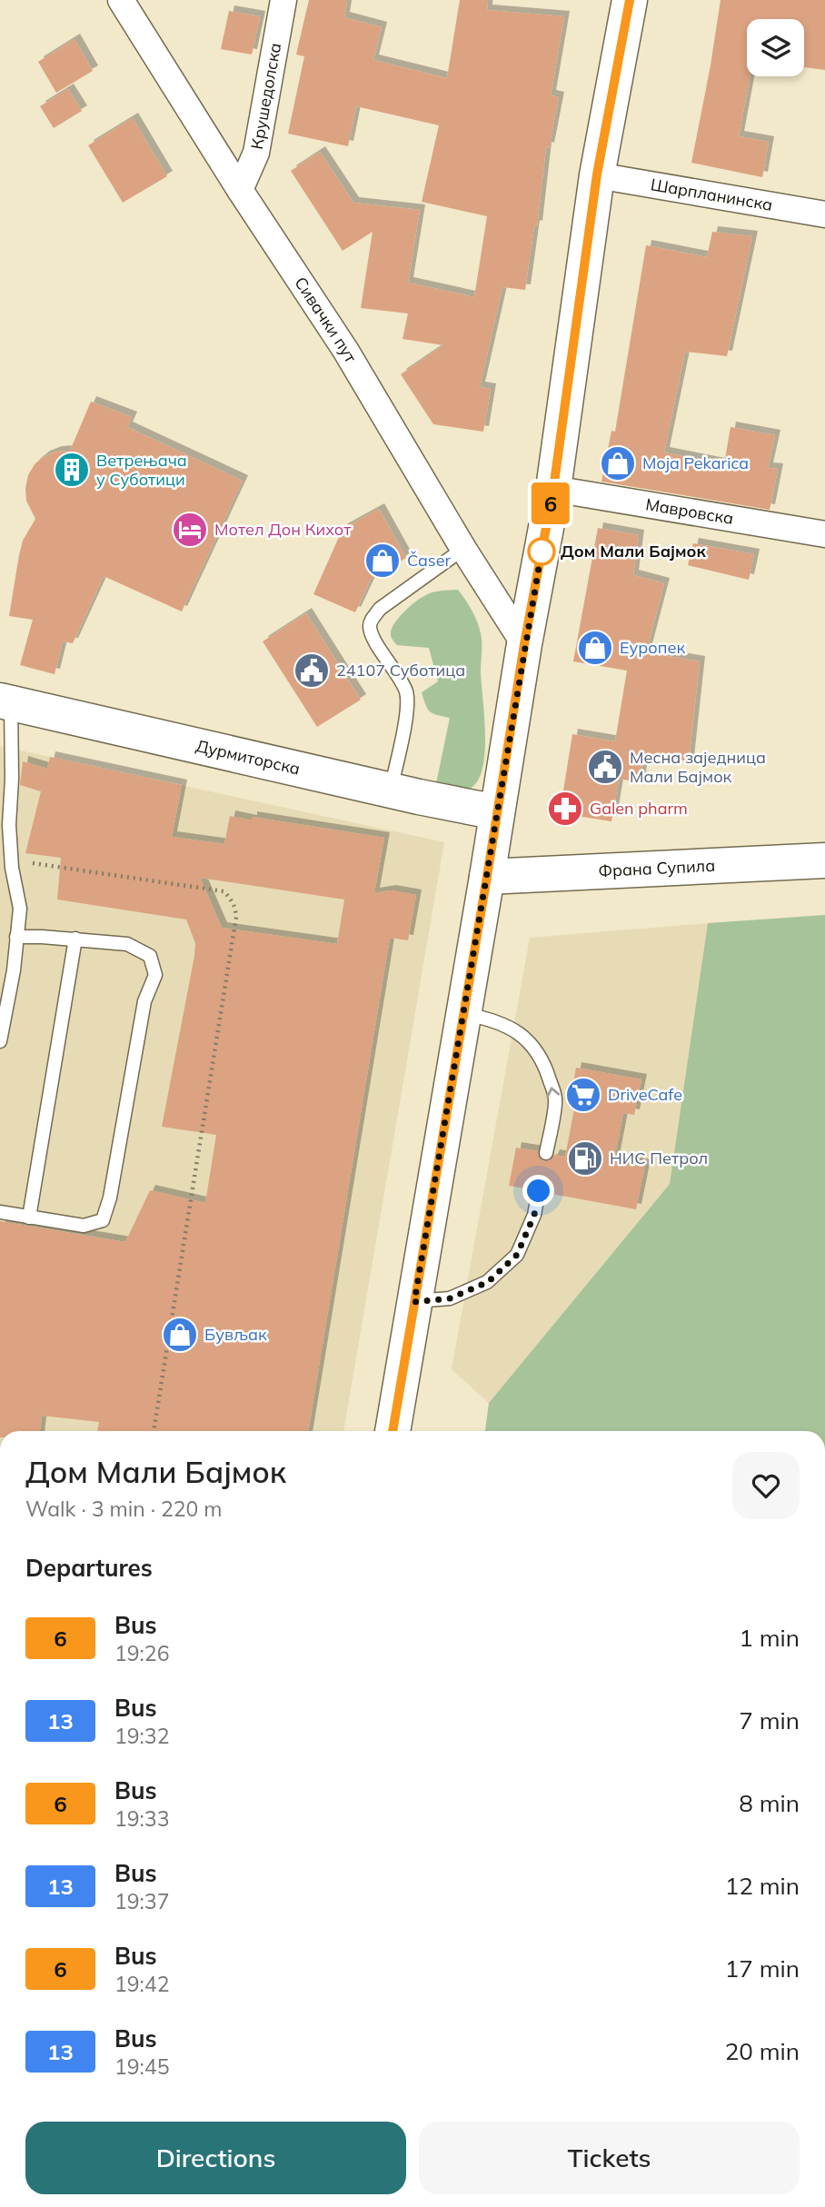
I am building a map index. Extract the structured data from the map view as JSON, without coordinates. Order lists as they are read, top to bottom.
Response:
{
  "streets": {
    "main road": ["Дурмиторска", "Франа Супила"],
    "street": [
      "Крушедолска",
      "Шарпланинска",
      "Сивачки пут",
      "Мавровска"
    ]
  },
  "crossings": [
    ["Крушедолска", "Сивачки пут"]
  ],
  "places": {
    "shop": [
      "Moja Pekarica",
      "Časer",
      "Еуропек",
      "Бувљак"
    ],
    "building": ["Ветрењача у Суботици"],
    "hotel": ["Мотел Дон Кихот"],
    "other": ["Дом Мали Бајмок"],
    "public building": ["24107 Суботица", "Месна заједница Мали Бајмок"],
    "pharmacy": ["Galen pharm"],
    "supermarket": ["DriveCafe"],
    "fuel station": ["НИС Петрол"]
  },
  "lines": ["bus line 6"],
  "page": {
    "on_map": "6",
    "heading": [
      ["Дом Мали Бајмок", "Walk · 3 min · 220 m"],
      "Departures"
    ],
    "list": [
      {
        "mark": "6",
        "name": "Bus",
        "note": "19:26",
        "value": "1 min"
      },
      {
        "mark": "13",
        "name": "Bus",
        "note": "19:32",
        "value": "7 min"
      },
      {
        "mark": "6",
        "name": "Bus",
        "note": "19:33",
        "value": "8 min"
      },
      {
        "mark": "13",
        "name": "Bus",
        "note": "19:37",
        "value": "12 min"
      },
      {
        "mark": "6",
        "name": "Bus",
        "note": "19:42",
        "value": "17 min"
      },
      {
        "mark": "13",
        "name": "Bus",
        "note": "19:45",
        "value": "20 min"
      }
    ],
    "buttons": ["Directions", "Tickets"]
  }
}
